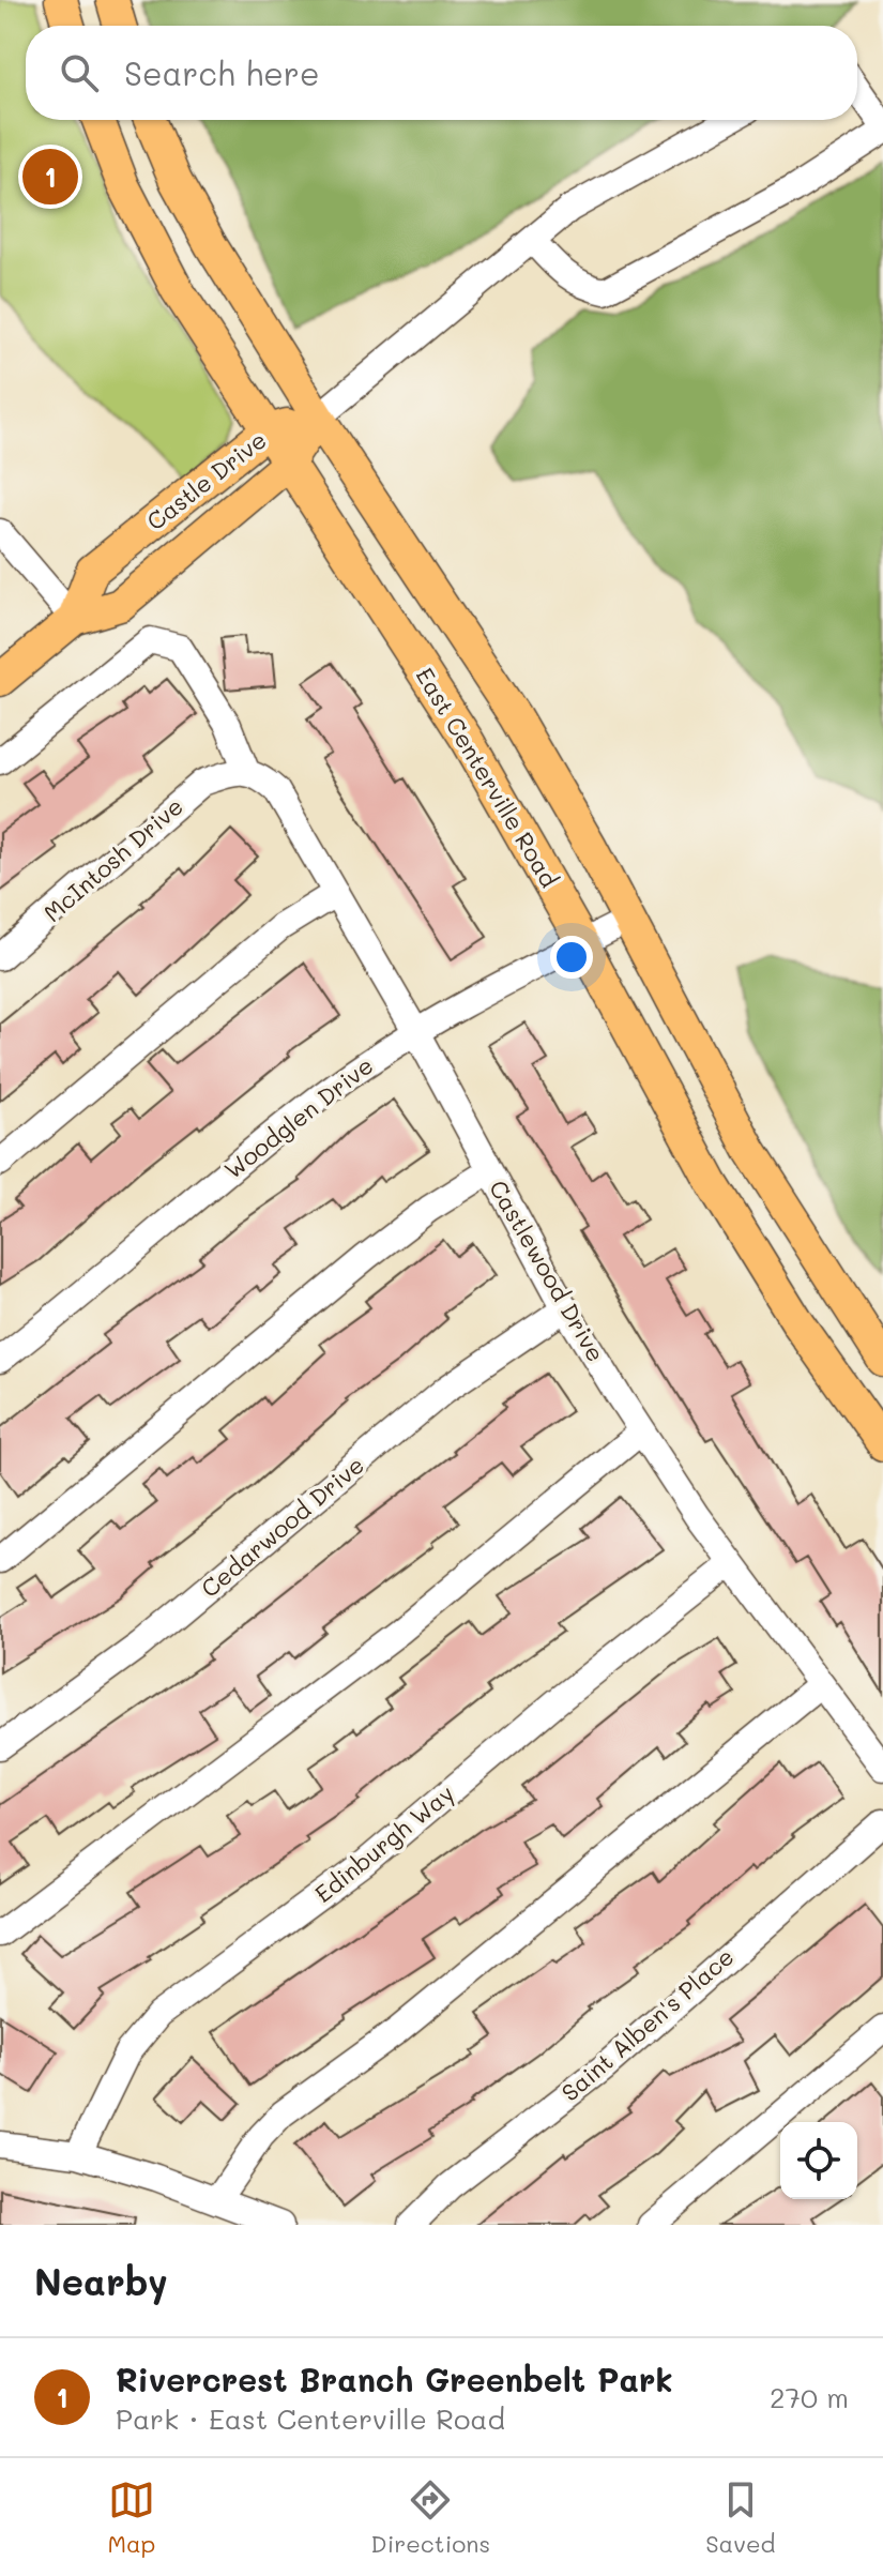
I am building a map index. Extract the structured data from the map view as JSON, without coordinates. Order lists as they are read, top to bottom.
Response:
{
  "streets": {
    "main road": ["Castle Drive", "East Centerville Road"],
    "street": [
      "McIntosh Drive",
      "Woodglen Drive",
      "Castlewood Drive",
      "Cedarwood Drive",
      "Edinburgh Way",
      "Saint Alben's Place"
    ]
  },
  "crossings": [
    ["Castle Drive", "East Centerville Road"],
    ["East Centerville Road", "Woodglen Drive"],
    ["McIntosh Drive", "Castlewood Drive"],
    ["Woodglen Drive", "Castlewood Drive"],
    ["Castlewood Drive", "Cedarwood Drive"],
    ["Castlewood Drive", "Edinburgh Way"]
  ],
  "page": {
    "search": "Search here",
    "pins": "1",
    "heading": "Nearby",
    "list": [
      {
        "mark": "1",
        "name": "Rivercrest Branch Greenbelt Park",
        "note": "Park · East Centerville Road",
        "value": "270 m"
      }
    ],
    "nav": ["Map", "Directions", "Saved"]
  }
}
